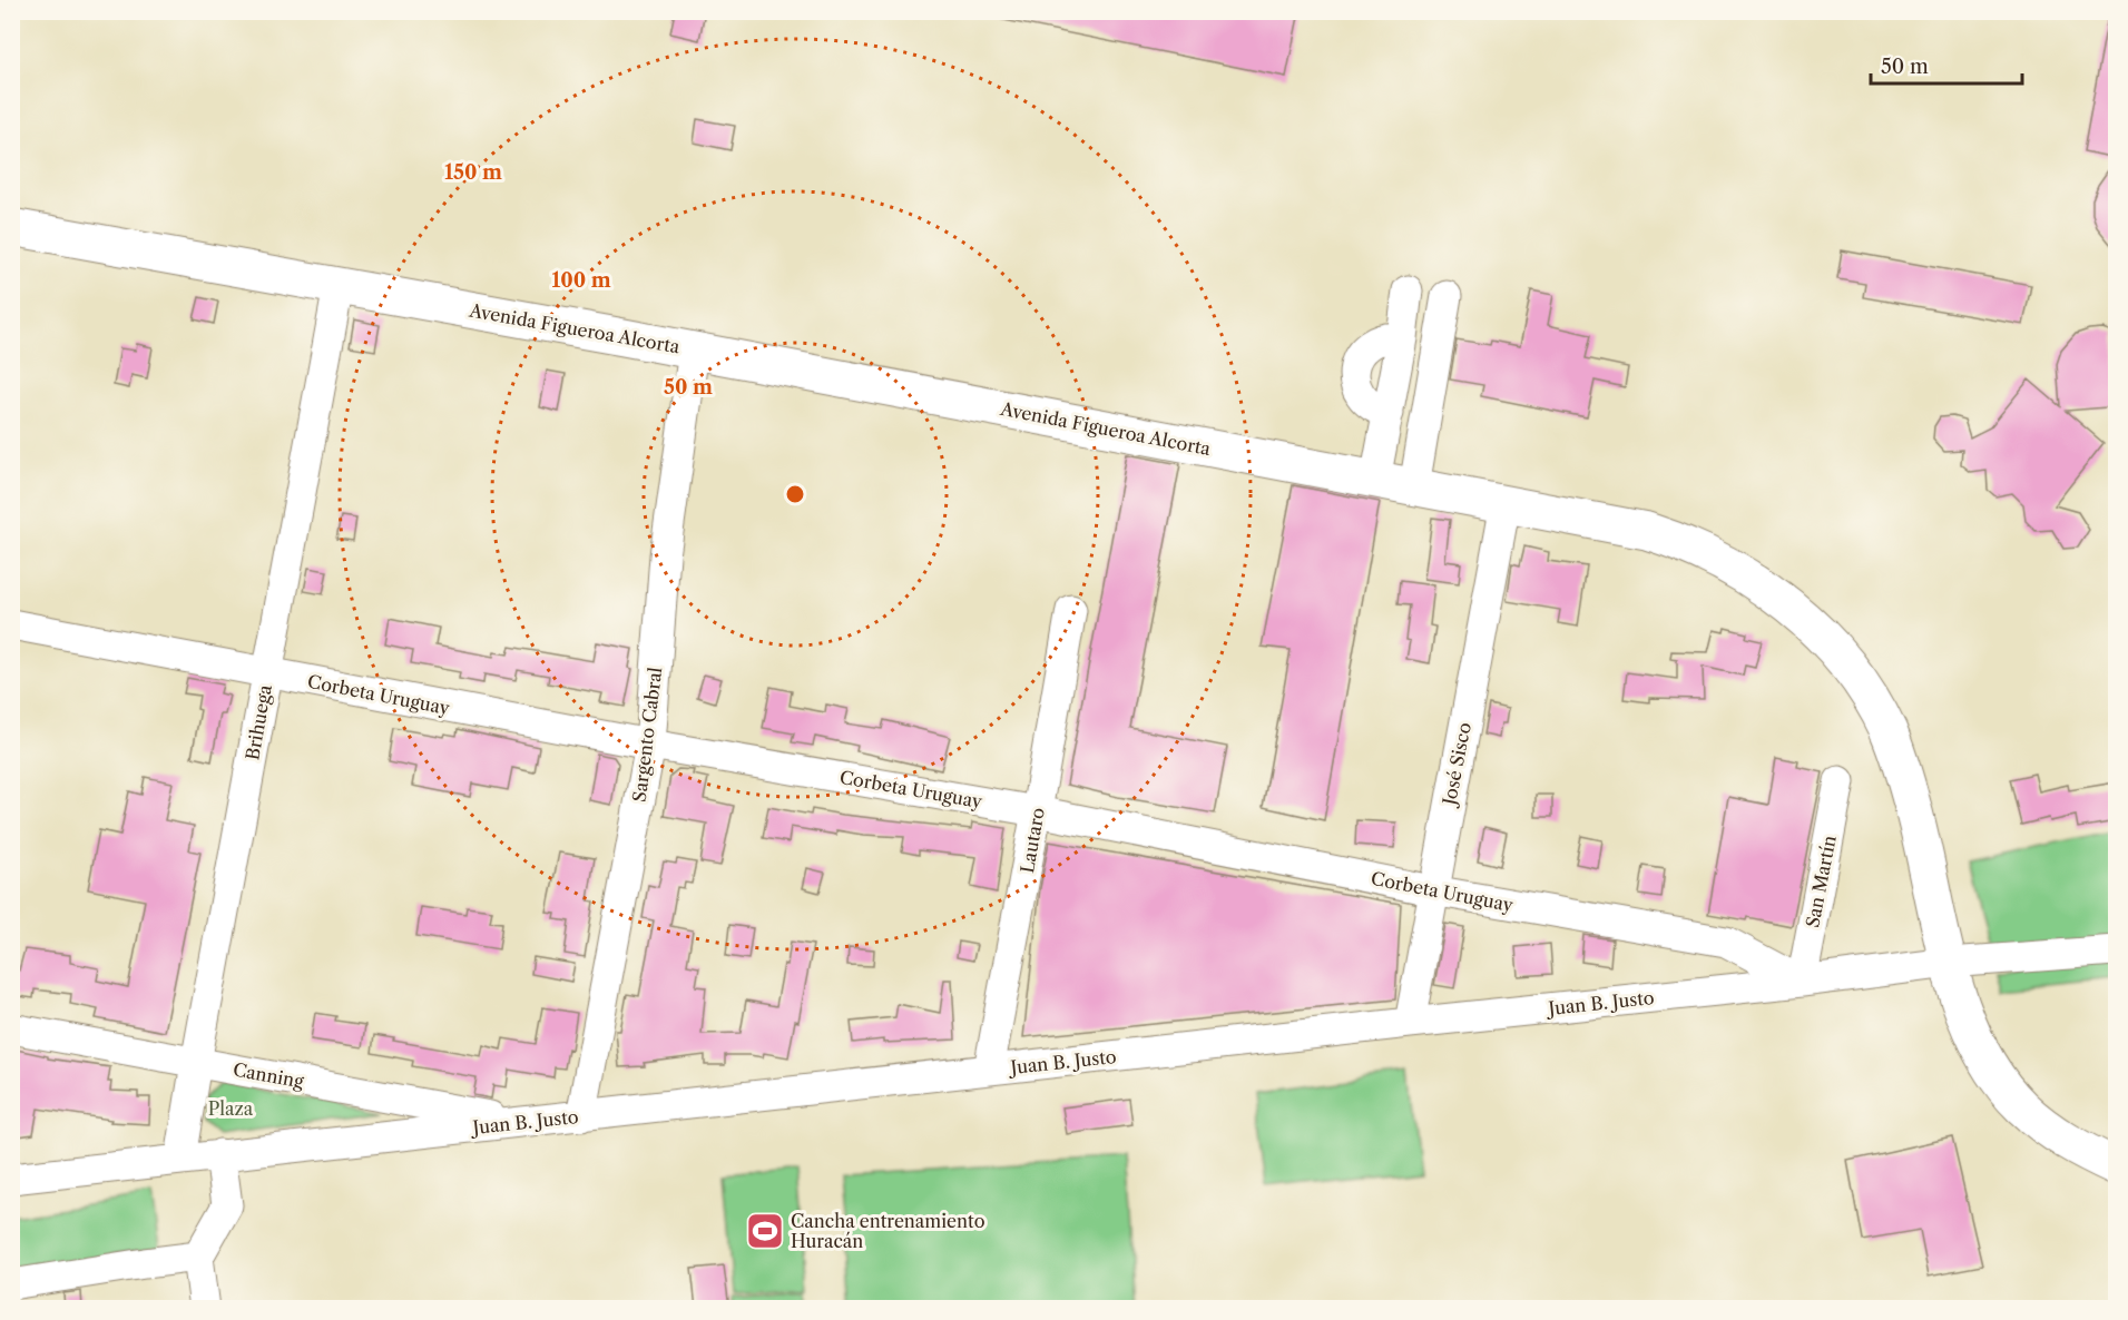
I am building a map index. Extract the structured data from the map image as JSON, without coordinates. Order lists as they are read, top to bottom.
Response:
{
  "streets": {
    "main road": ["Avenida Figueroa Alcorta"],
    "street": [
      "Corbeta Uruguay",
      "Brihuega",
      "Sargento Cabral",
      "José Sisco",
      "Lautaro",
      "San Martín",
      "Juan B. Justo",
      "Canning"
    ]
  },
  "crossings": [
    ["Avenida Figueroa Alcorta", "Brihuega"],
    ["Avenida Figueroa Alcorta", "Sargento Cabral"],
    ["Avenida Figueroa Alcorta", "José Sisco"],
    ["Avenida Figueroa Alcorta", "Juan B. Justo"],
    ["Corbeta Uruguay", "Brihuega"],
    ["Corbeta Uruguay", "Sargento Cabral"],
    ["Corbeta Uruguay", "José Sisco"],
    ["Corbeta Uruguay", "Lautaro"],
    ["Corbeta Uruguay", "San Martín"],
    ["Corbeta Uruguay", "Juan B. Justo"],
    ["Brihuega", "Juan B. Justo"],
    ["Brihuega", "Canning"],
    ["Sargento Cabral", "Juan B. Justo"],
    ["José Sisco", "Juan B. Justo"],
    ["Lautaro", "Juan B. Justo"],
    ["San Martín", "Juan B. Justo"],
    ["Juan B. Justo", "Canning"]
  ],
  "parks": ["Plaza"],
  "places": {
    "sports": ["Cancha entrenamiento Huracán"]
  },
  "scale_bar": "50 m",
  "rings": ["150 m", "100 m", "50 m"]
}
